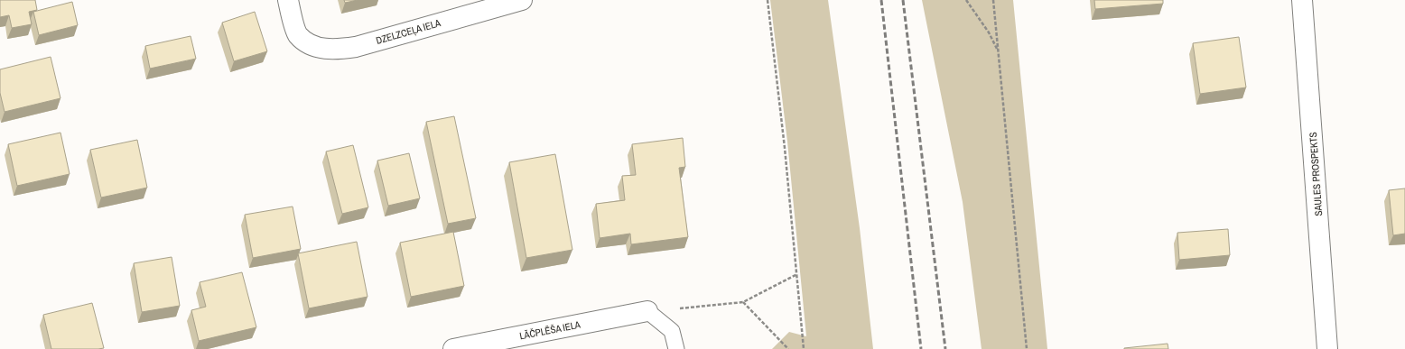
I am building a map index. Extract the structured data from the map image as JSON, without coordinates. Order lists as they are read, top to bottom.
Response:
{
  "streets": {
    "street": ["DZELZCEĻA IELA", "SAULES PROSPEKTS", "LĀČPLĒŠA IELA"]
  }
}
